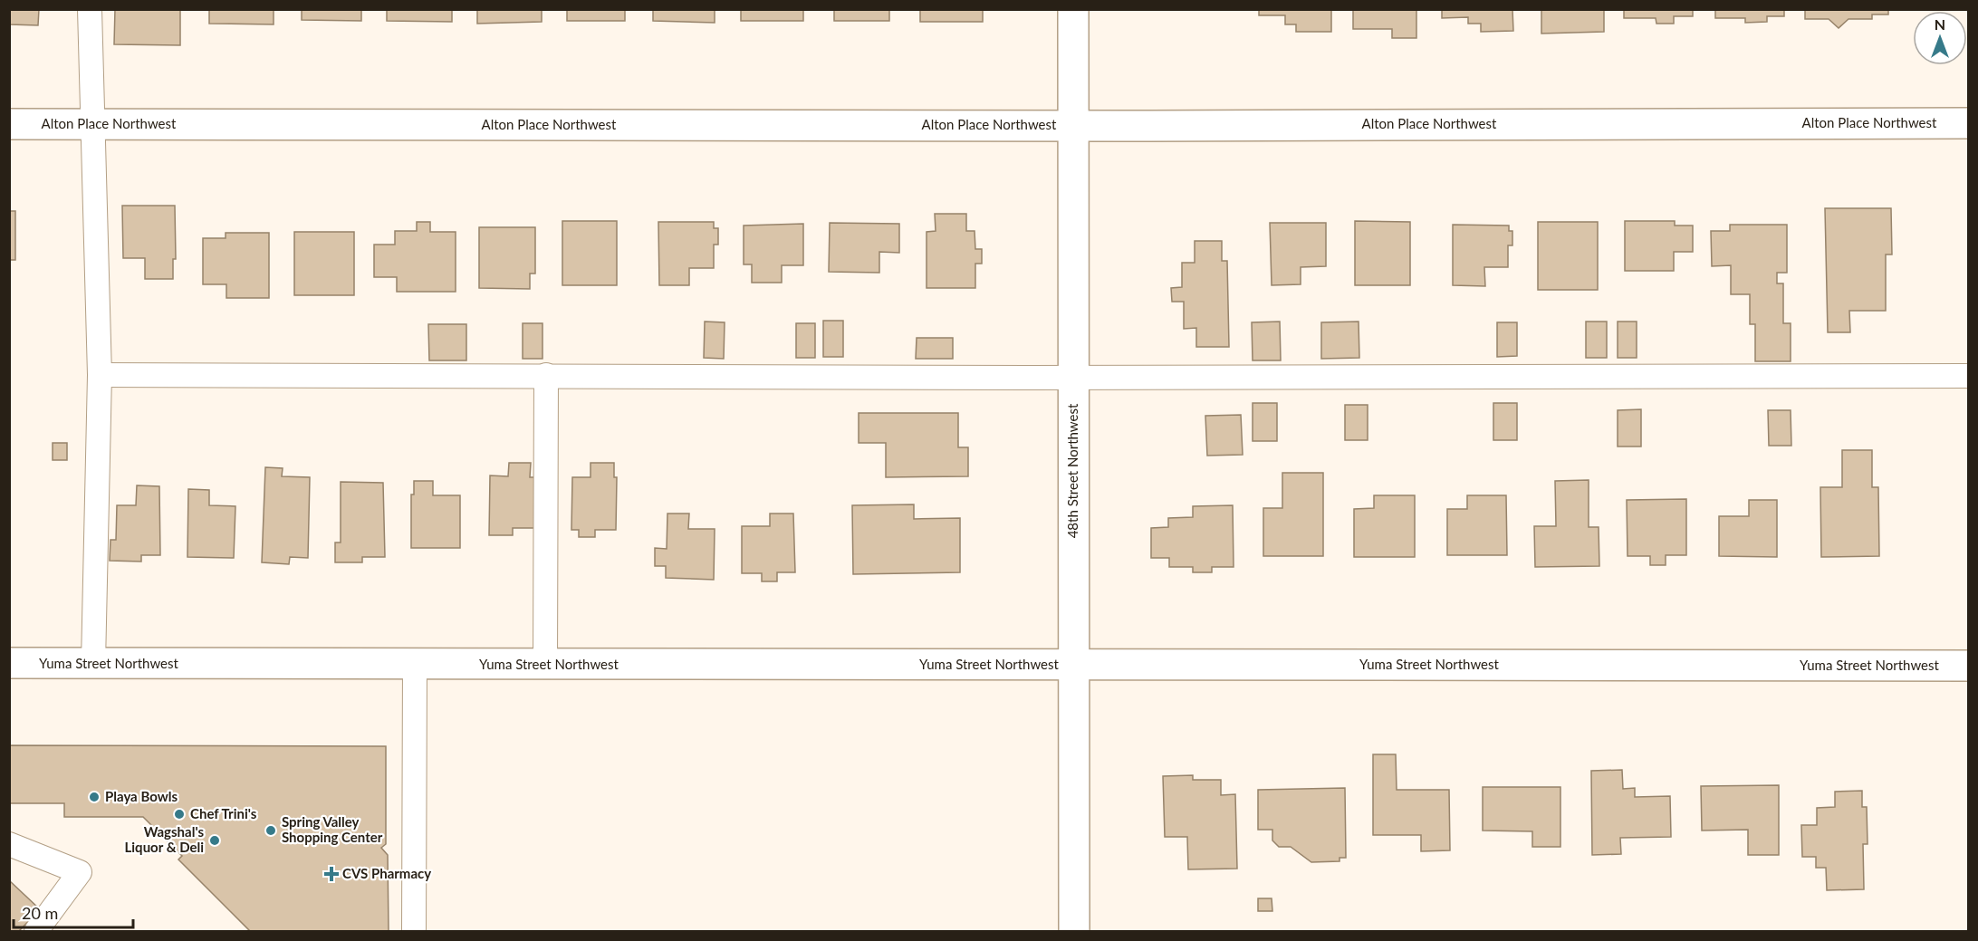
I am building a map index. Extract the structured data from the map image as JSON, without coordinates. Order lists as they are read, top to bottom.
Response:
{
  "streets": {
    "street": ["Alton Place Northwest", "48th Street Northwest", "Yuma Street Northwest"]
  },
  "crossings": [
    ["Alton Place Northwest", "48th Street Northwest"],
    ["48th Street Northwest", "Yuma Street Northwest"]
  ],
  "places": {
    "other": [
      "Playa Bowls",
      "Chef Trini's",
      "Spring Valley Shopping Center",
      "Wagshal's Liquor & Deli"
    ],
    "health": ["CVS Pharmacy"]
  },
  "scale_bar": "20 m",
  "north": "top"
}
